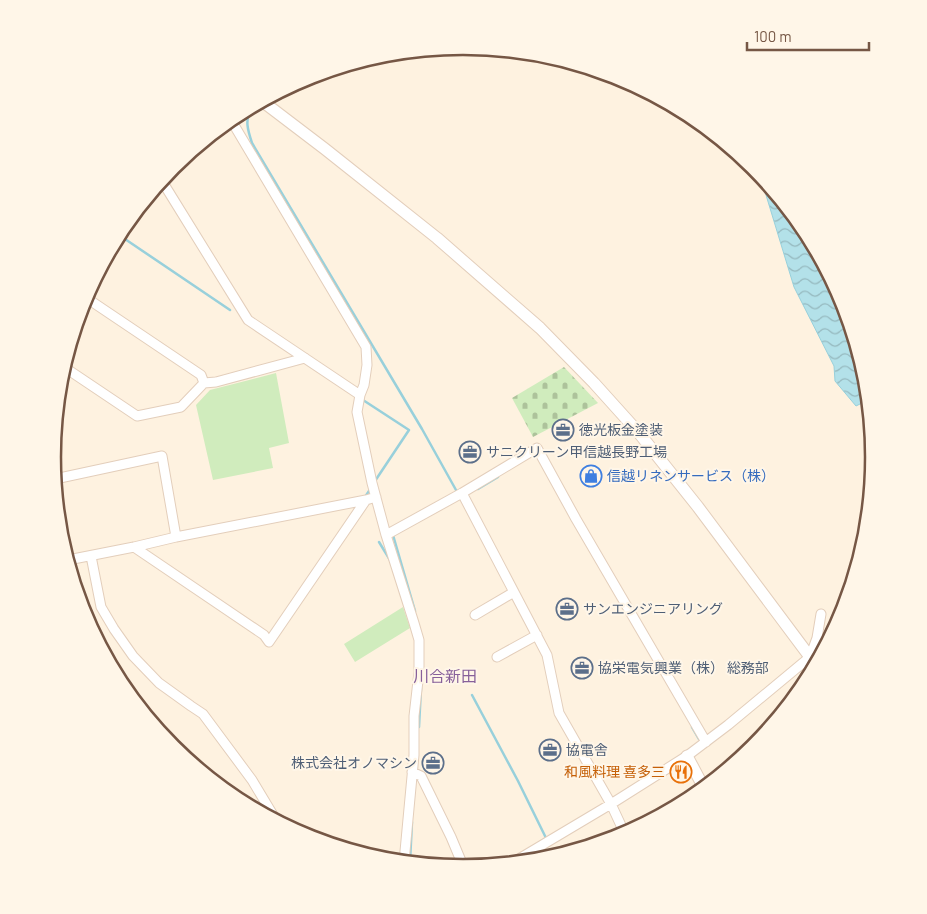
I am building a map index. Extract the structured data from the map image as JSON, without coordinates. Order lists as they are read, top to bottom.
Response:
{
  "districts": ["川合新田"],
  "places": {
    "office": [
      "徳光板金塗装",
      "サニクリーン甲信越長野工場",
      "サンエンジニアリング",
      "協栄電気興業（株） 総務部",
      "協電舎",
      "株式会社オノマシン"
    ],
    "shop": ["信越リネンサービス（株）"],
    "restaurant": ["和風料理 喜多三"]
  },
  "scale_bar": "100 m"
}
